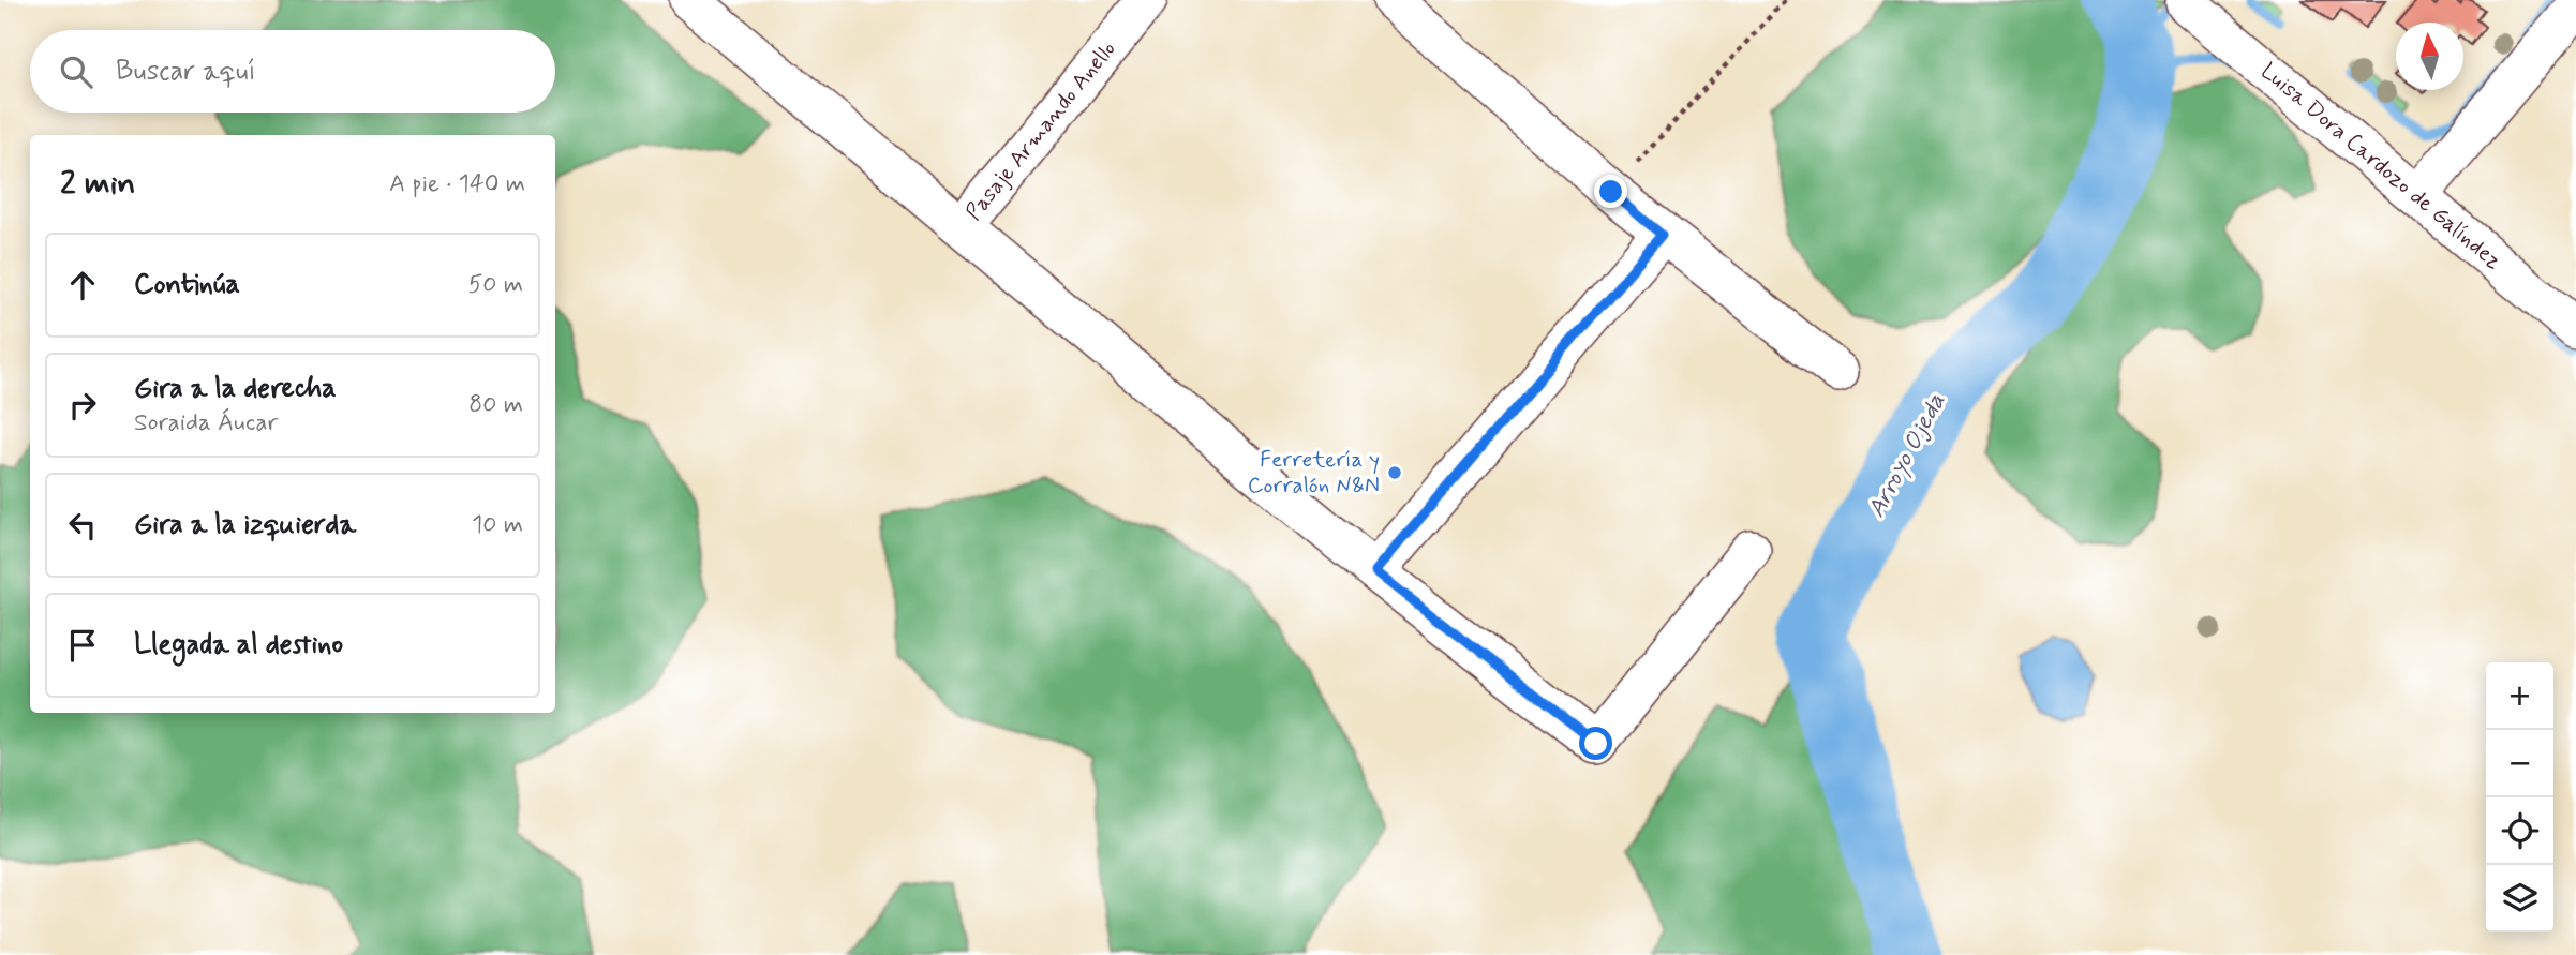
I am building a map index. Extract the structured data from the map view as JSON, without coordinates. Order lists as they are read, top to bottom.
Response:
{
  "streets": {
    "street": ["Pasaje Armando Anello", "Luisa Dora Cardozo de Galíndez"]
  },
  "water": ["Arroyo Ojeda"],
  "places": ["Ferretería y Corralón N&N"],
  "north": "top",
  "page": {
    "search": "Buscar aquí",
    "heading": ["2 min", "A pie · 140 m"],
    "list": [
      ["Continúa", "50 m"],
      ["Gira a la derecha", "Soraida Áucar", "80 m"],
      ["Gira a la izquierda", "10 m"],
      "Llegada al destino"
    ],
    "map_buttons": ["+", "−"]
  }
}
